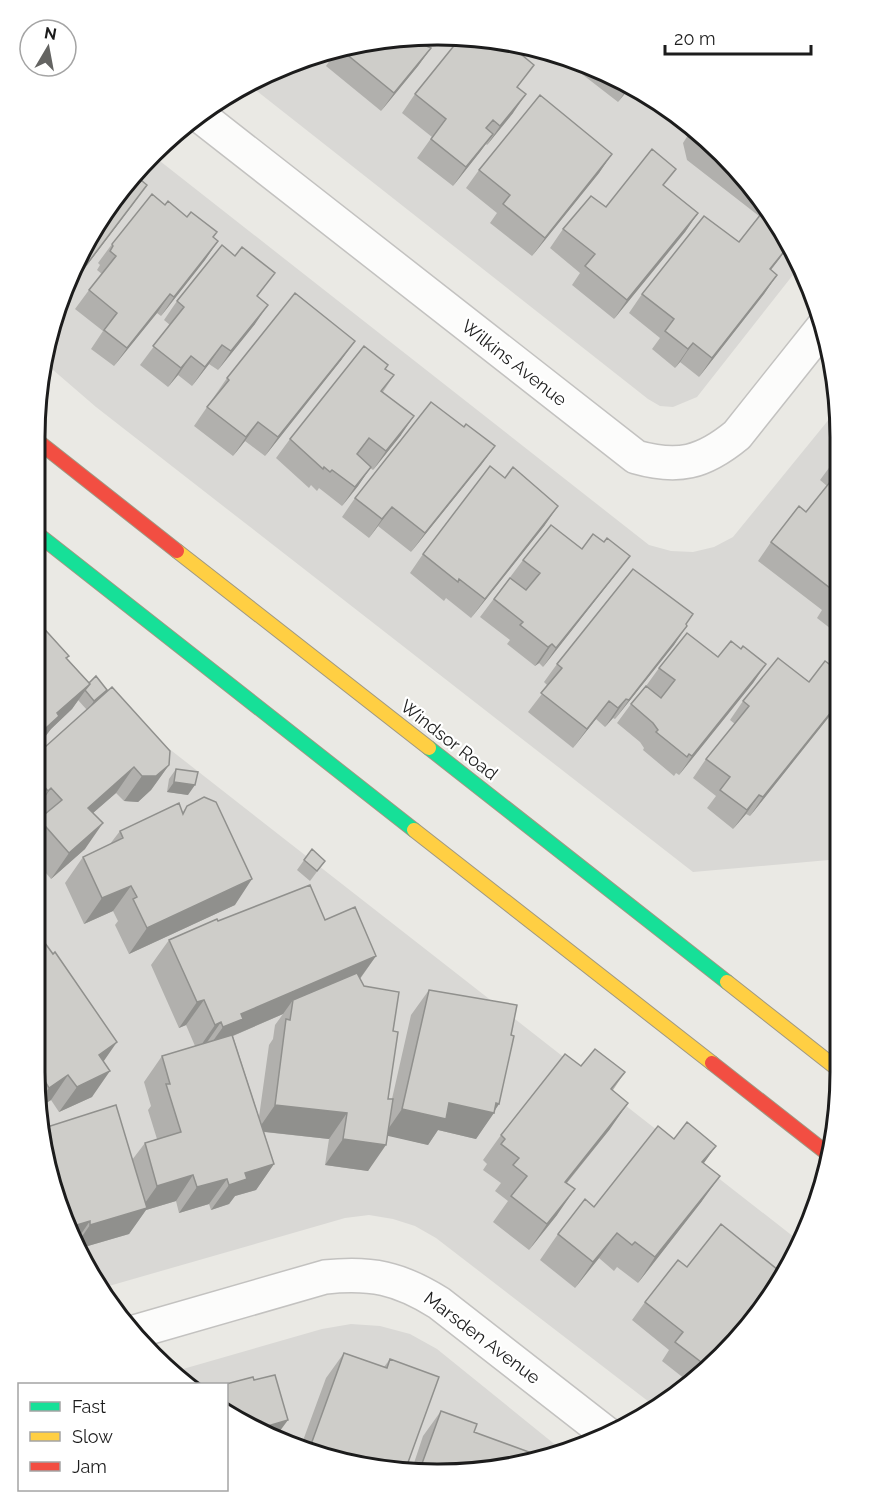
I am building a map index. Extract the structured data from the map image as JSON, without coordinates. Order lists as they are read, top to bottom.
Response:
{
  "streets": {
    "main road": ["Windsor Road"],
    "street": ["Wilkins Avenue", "Marsden Avenue"]
  },
  "legend": ["Fast", "Slow", "Jam"],
  "scale_bar": "20 m",
  "north": "top"
}
